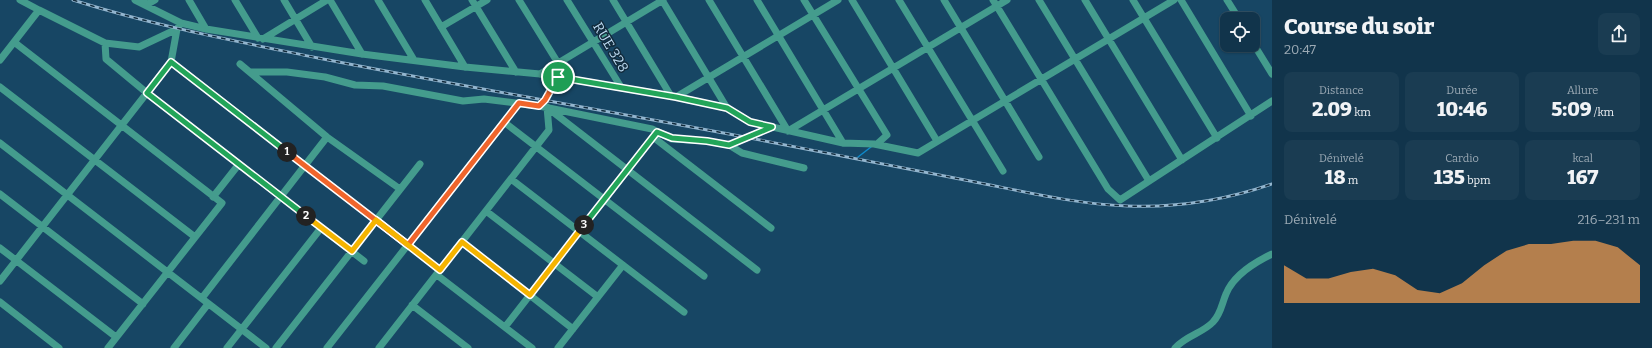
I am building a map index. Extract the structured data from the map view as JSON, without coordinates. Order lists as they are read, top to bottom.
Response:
{
  "streets": {
    "street": ["RUE 328"]
  },
  "page": {
    "heading": ["Course du soir", "20:47"],
    "stats": [
      ["Distance", "2.09 km"],
      ["Durée", "10:46"],
      ["Allure", "5:09 /km"],
      ["Dénivelé", "18 m"],
      ["Cardio", "135 bpm"],
      ["kcal", "167"]
    ],
    "pins": ["1", "2", "3"],
    "chart": ["Dénivelé", "216–231 m"]
  }
}
